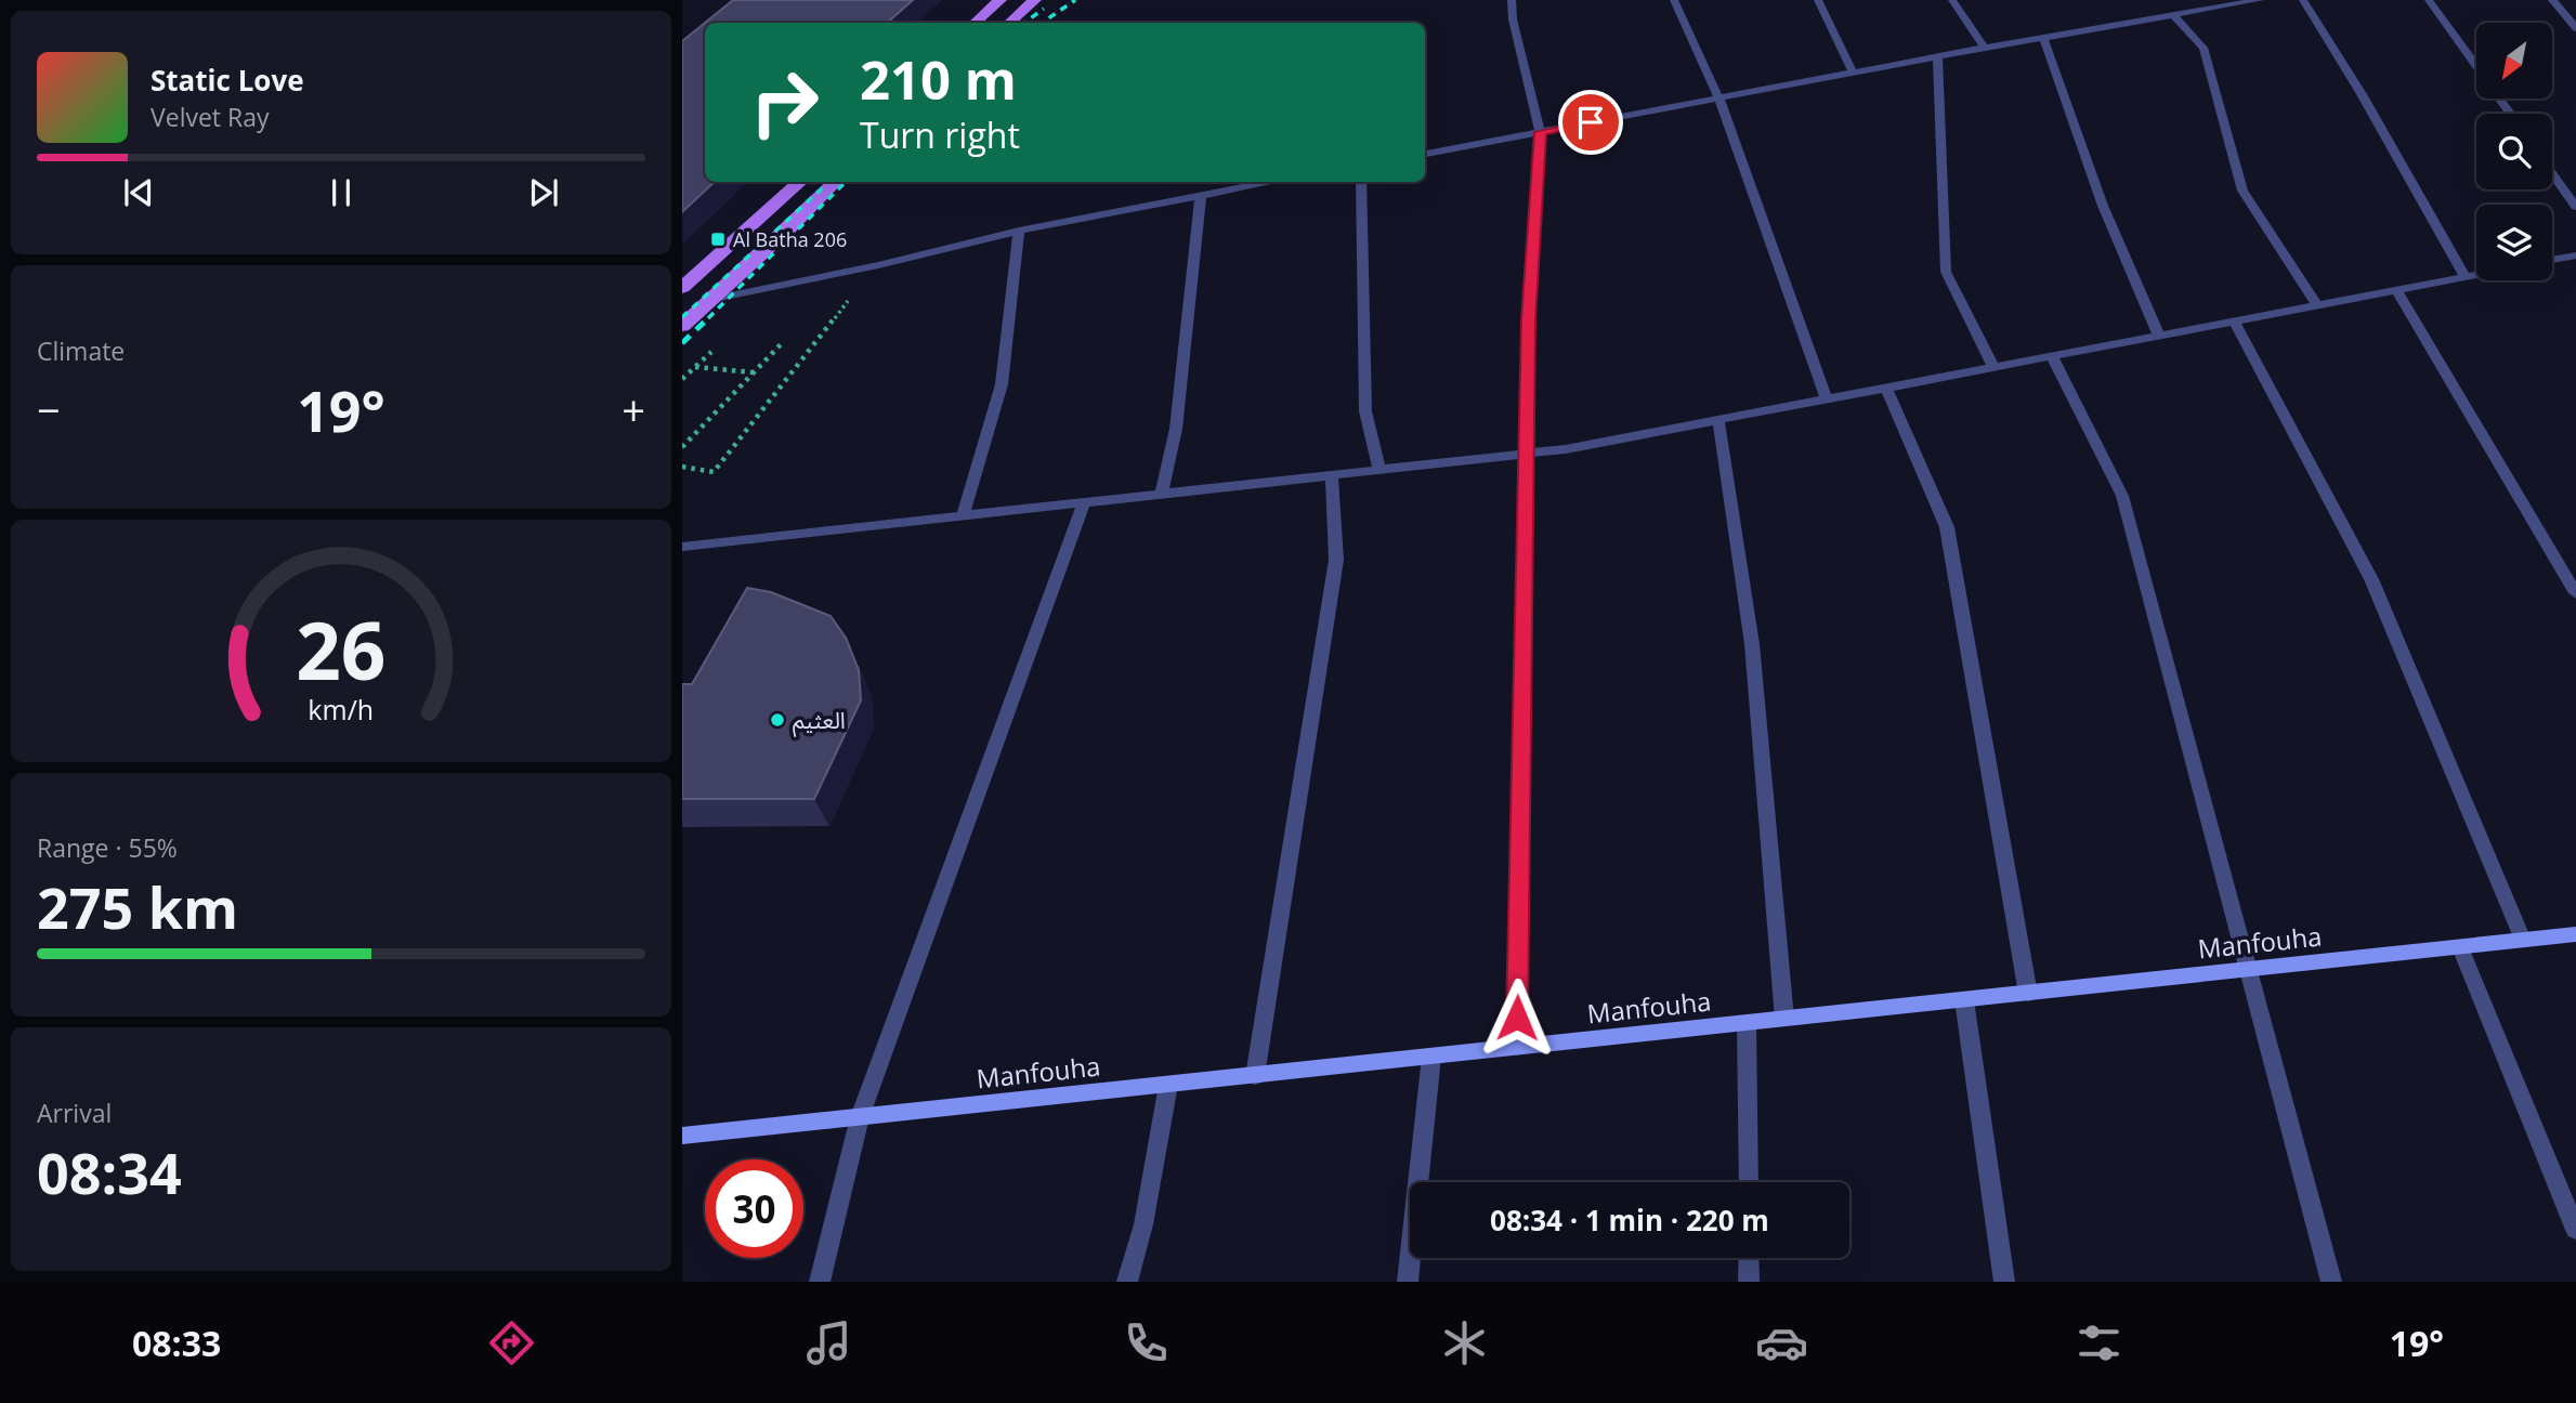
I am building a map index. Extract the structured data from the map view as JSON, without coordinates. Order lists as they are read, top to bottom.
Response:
{
  "streets": {
    "street": ["Manfouha"]
  },
  "places": {
    "transit": ["Al Batha 206"],
    "other": ["العثيم"]
  },
  "north": "bottom left",
  "page": {
    "turn": ["210 m", "Turn right"],
    "song": ["Static Love", "Velvet Ray"],
    "tile": [
      "Climate",
      ["Range · 55%", "275 km"],
      ["Arrival", "08:34"]
    ],
    "heat": ["−", "19°", "+"],
    "limit": "30",
    "trip": "08:34 · 1 min · 220 m",
    "tabs": ["08:33", "19°"],
    "gauge": ["26", "km/h"]
  }
}
